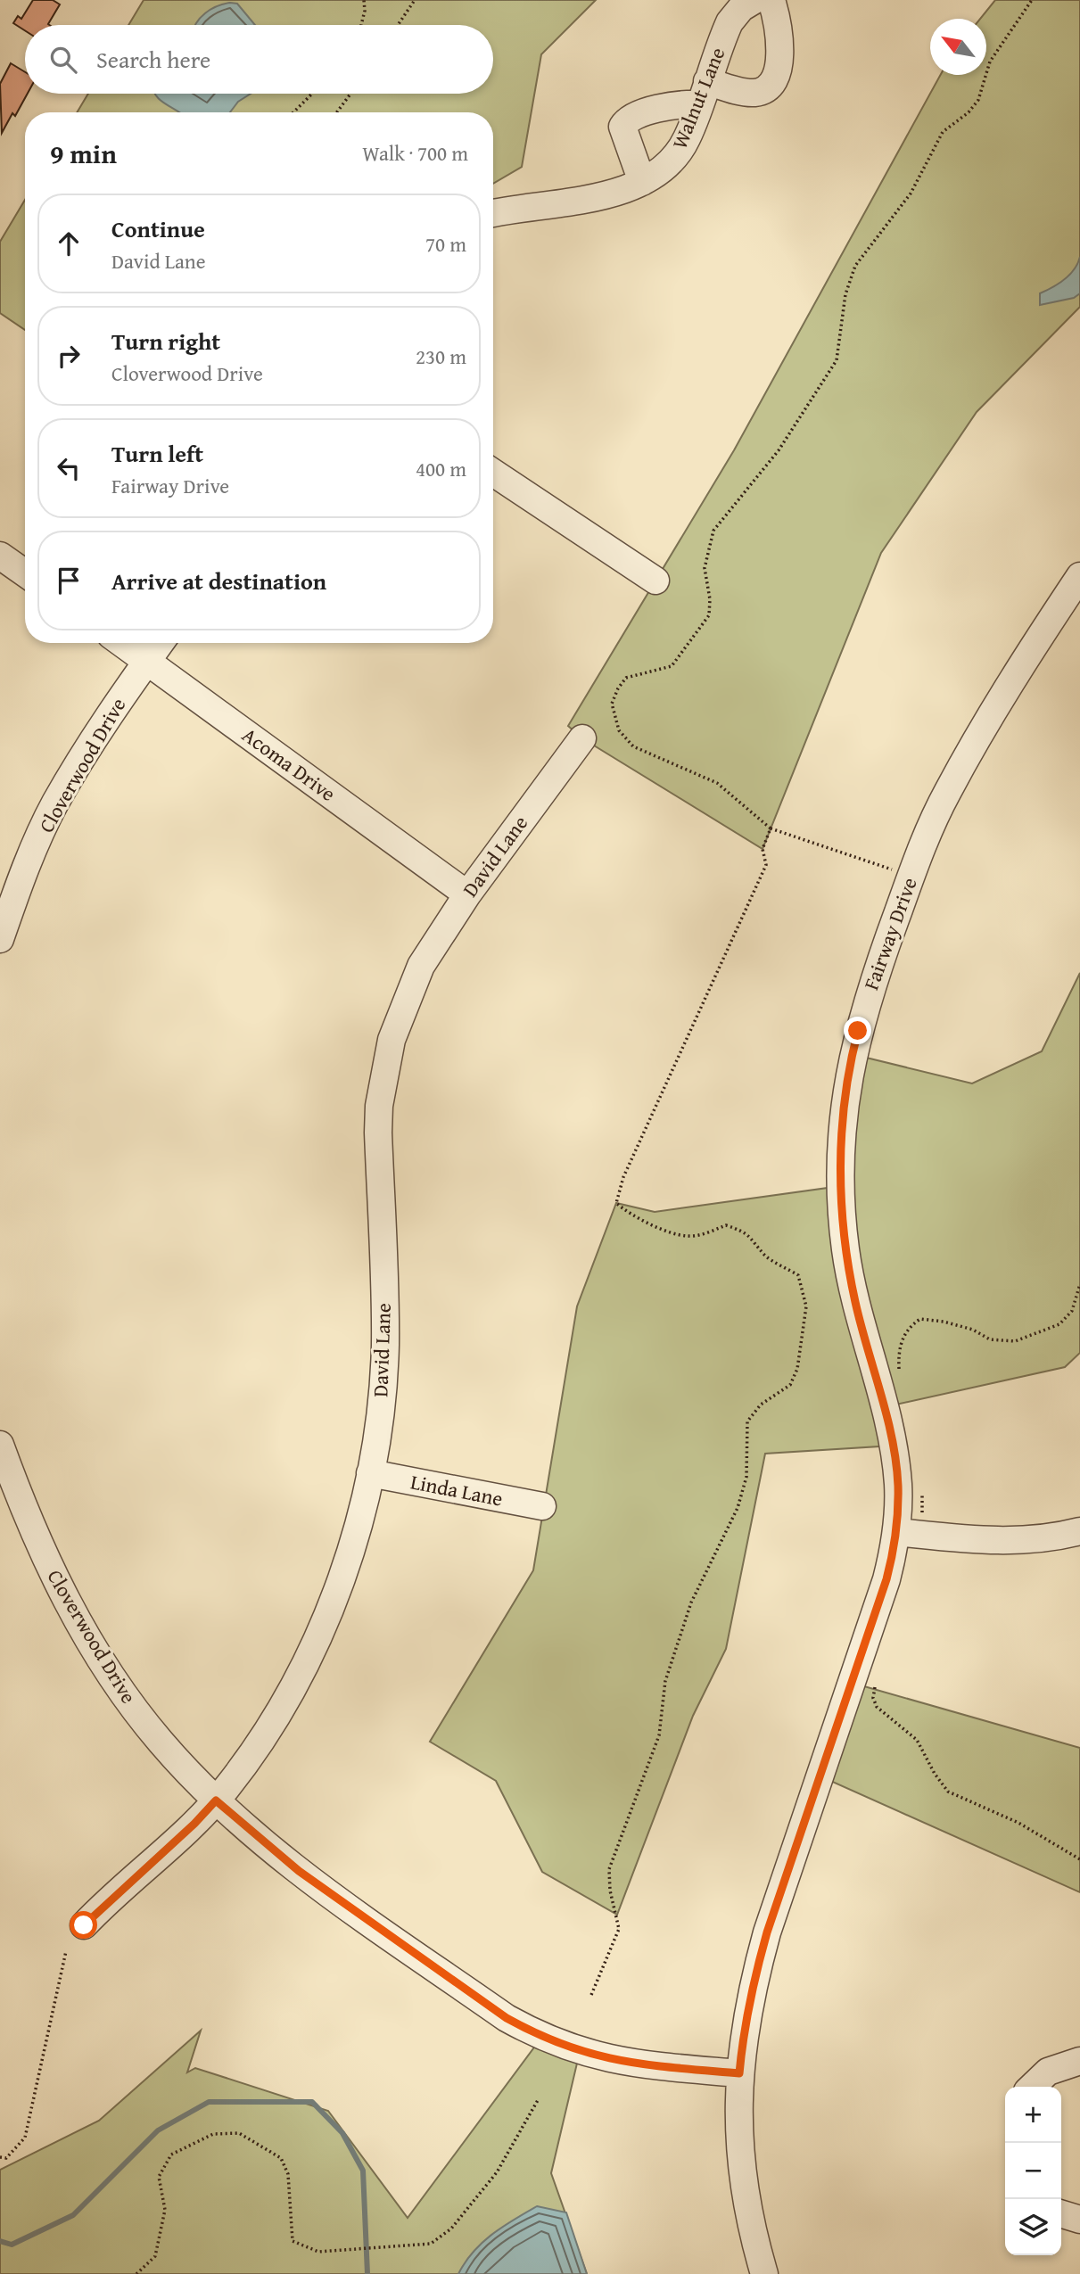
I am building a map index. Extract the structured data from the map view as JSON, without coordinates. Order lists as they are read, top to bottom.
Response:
{
  "streets": {
    "street": [
      "Walnut Lane",
      "Acoma Drive",
      "Cloverwood Drive",
      "David Lane",
      "Fairway Drive",
      "Linda Lane"
    ]
  },
  "crossings": [
    ["Acoma Drive", "Cloverwood Drive"],
    ["Acoma Drive", "David Lane"],
    ["Cloverwood Drive", "David Lane"],
    ["Cloverwood Drive", "Fairway Drive"],
    ["David Lane", "Linda Lane"]
  ],
  "north": "top left",
  "page": {
    "search": "Search here",
    "heading": ["9 min", "Walk · 700 m"],
    "list": [
      ["Continue", "David Lane", "70 m"],
      ["Turn right", "Cloverwood Drive", "230 m"],
      ["Turn left", "Fairway Drive", "400 m"],
      "Arrive at destination"
    ],
    "map_buttons": ["+", "−"]
  }
}
